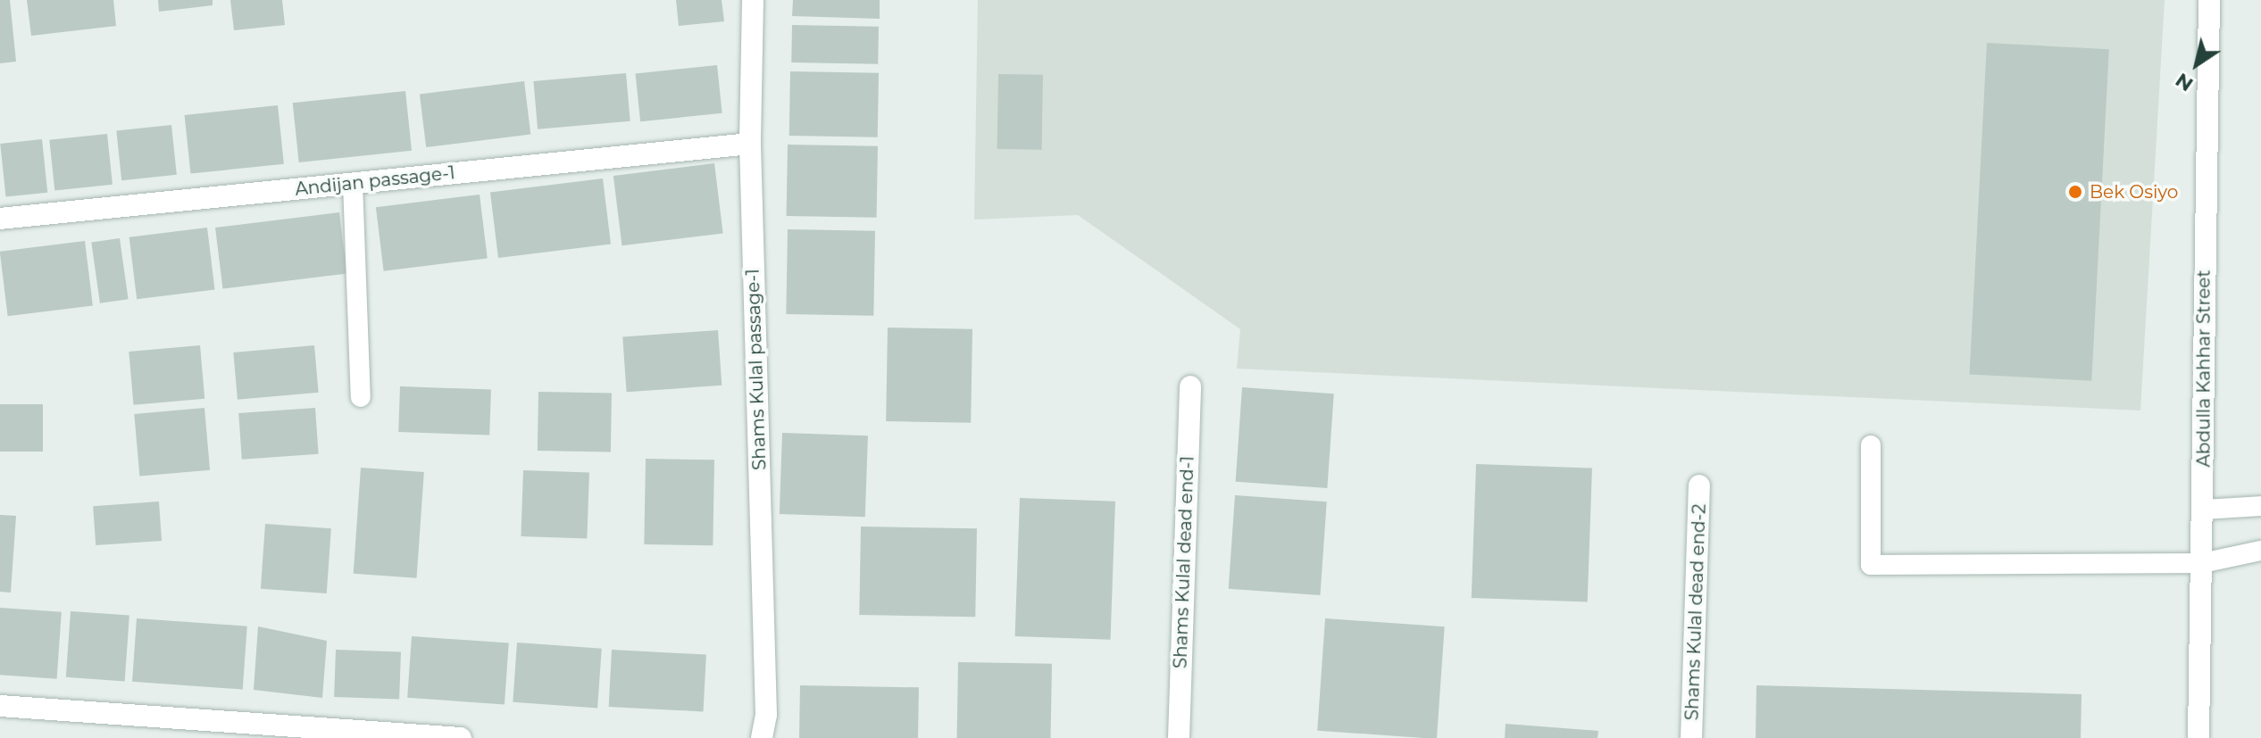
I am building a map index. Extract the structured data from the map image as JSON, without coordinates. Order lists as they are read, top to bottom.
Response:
{
  "streets": {
    "street": [
      "Andijan passage-1",
      "Abdulla Kahhar Street",
      "Shams Kulal passage-1",
      "Shams Kulal dead end-1",
      "Shams Kulal dead end-2"
    ]
  },
  "crossings": [
    ["Andijan passage-1", "Shams Kulal passage-1"]
  ],
  "places": ["Bek Osiyo"],
  "north": "bottom left"
}
